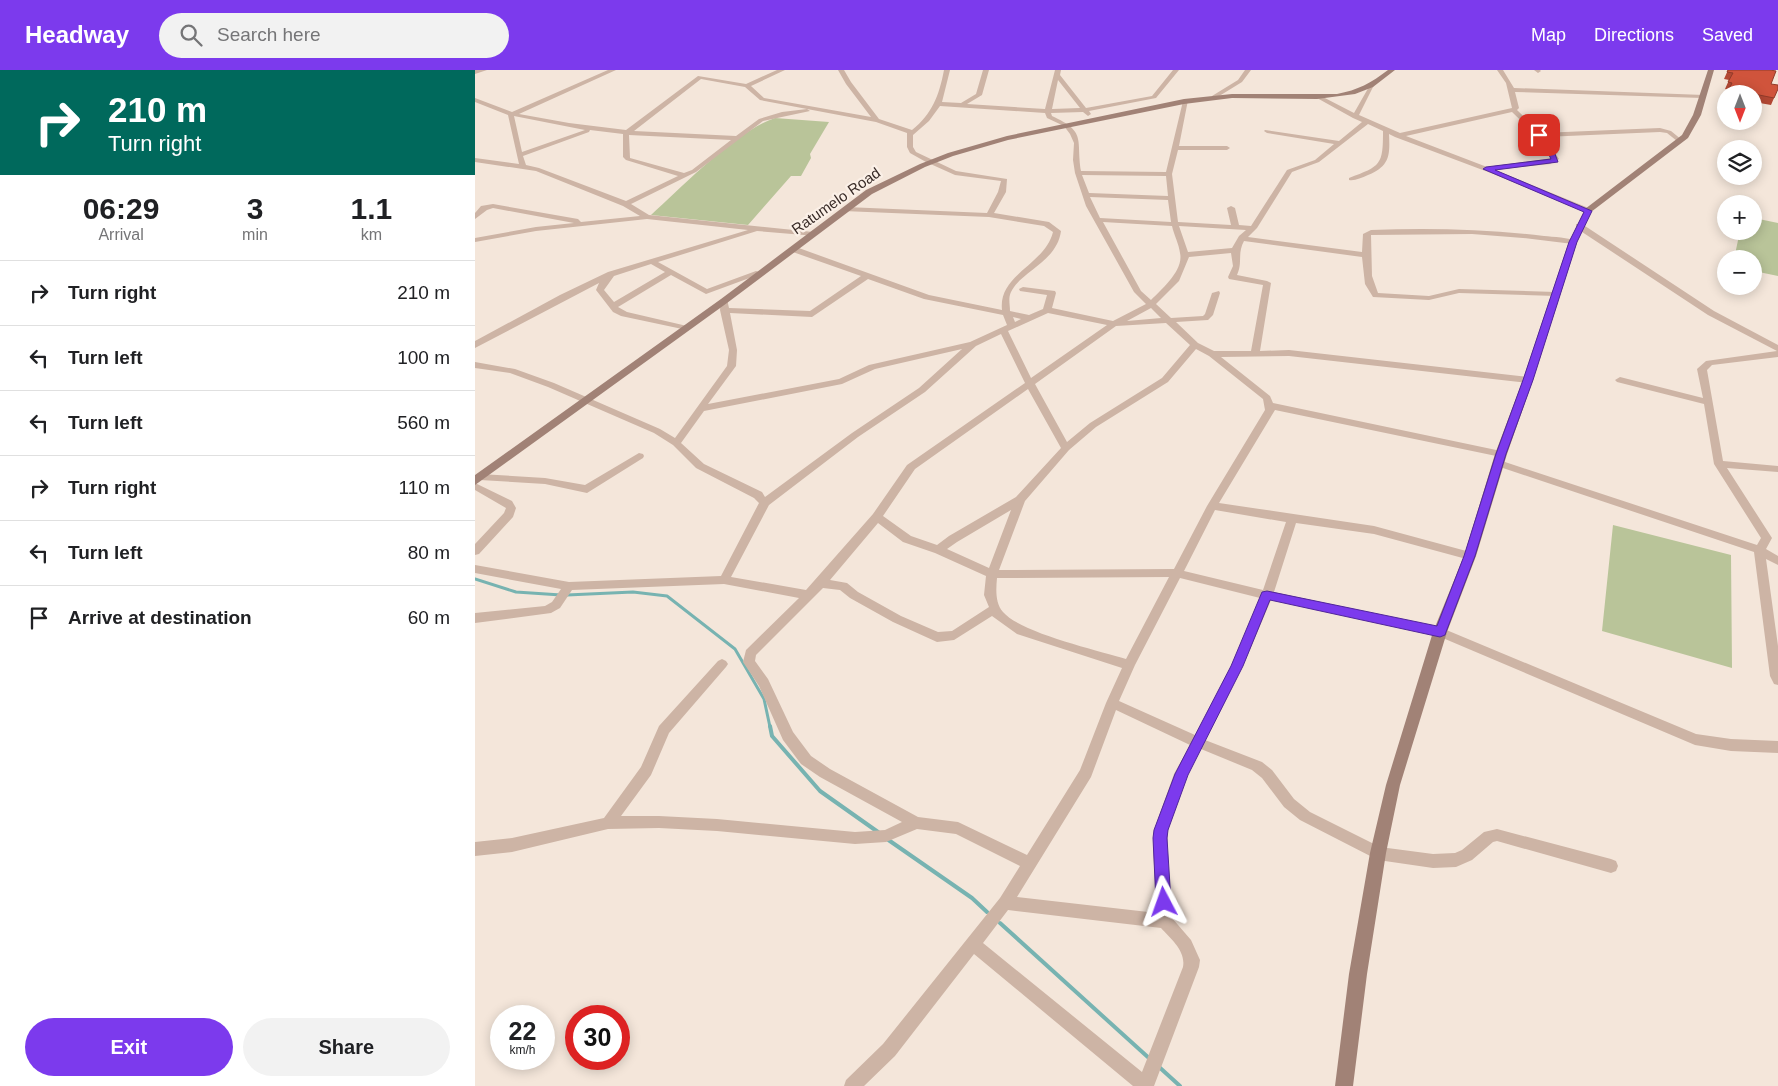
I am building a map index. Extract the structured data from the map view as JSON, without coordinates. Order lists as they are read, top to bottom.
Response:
{
  "streets": {
    "street": ["Ratumelo Road"]
  },
  "north": "bottom",
  "page": {
    "header": "Headway",
    "search": "Search here",
    "nav": ["Map", "Directions", "Saved"],
    "turn": ["210 m", "Turn right"],
    "map_buttons": ["+", "−"],
    "eta": [
      "06:29",
      "Arrival",
      "3",
      "min",
      "1.1",
      "km"
    ],
    "list": [
      {
        "name": "Turn right",
        "value": "210 m"
      },
      {
        "name": "Turn left",
        "value": "100 m"
      },
      {
        "name": "Turn left",
        "value": "560 m"
      },
      {
        "name": "Turn right",
        "value": "110 m"
      },
      {
        "name": "Turn left",
        "value": "80 m"
      },
      {
        "name": "Arrive at destination",
        "value": "60 m"
      }
    ],
    "speed": "22 km/h",
    "limit": "30",
    "buttons": ["Exit", "Share"]
  }
}
